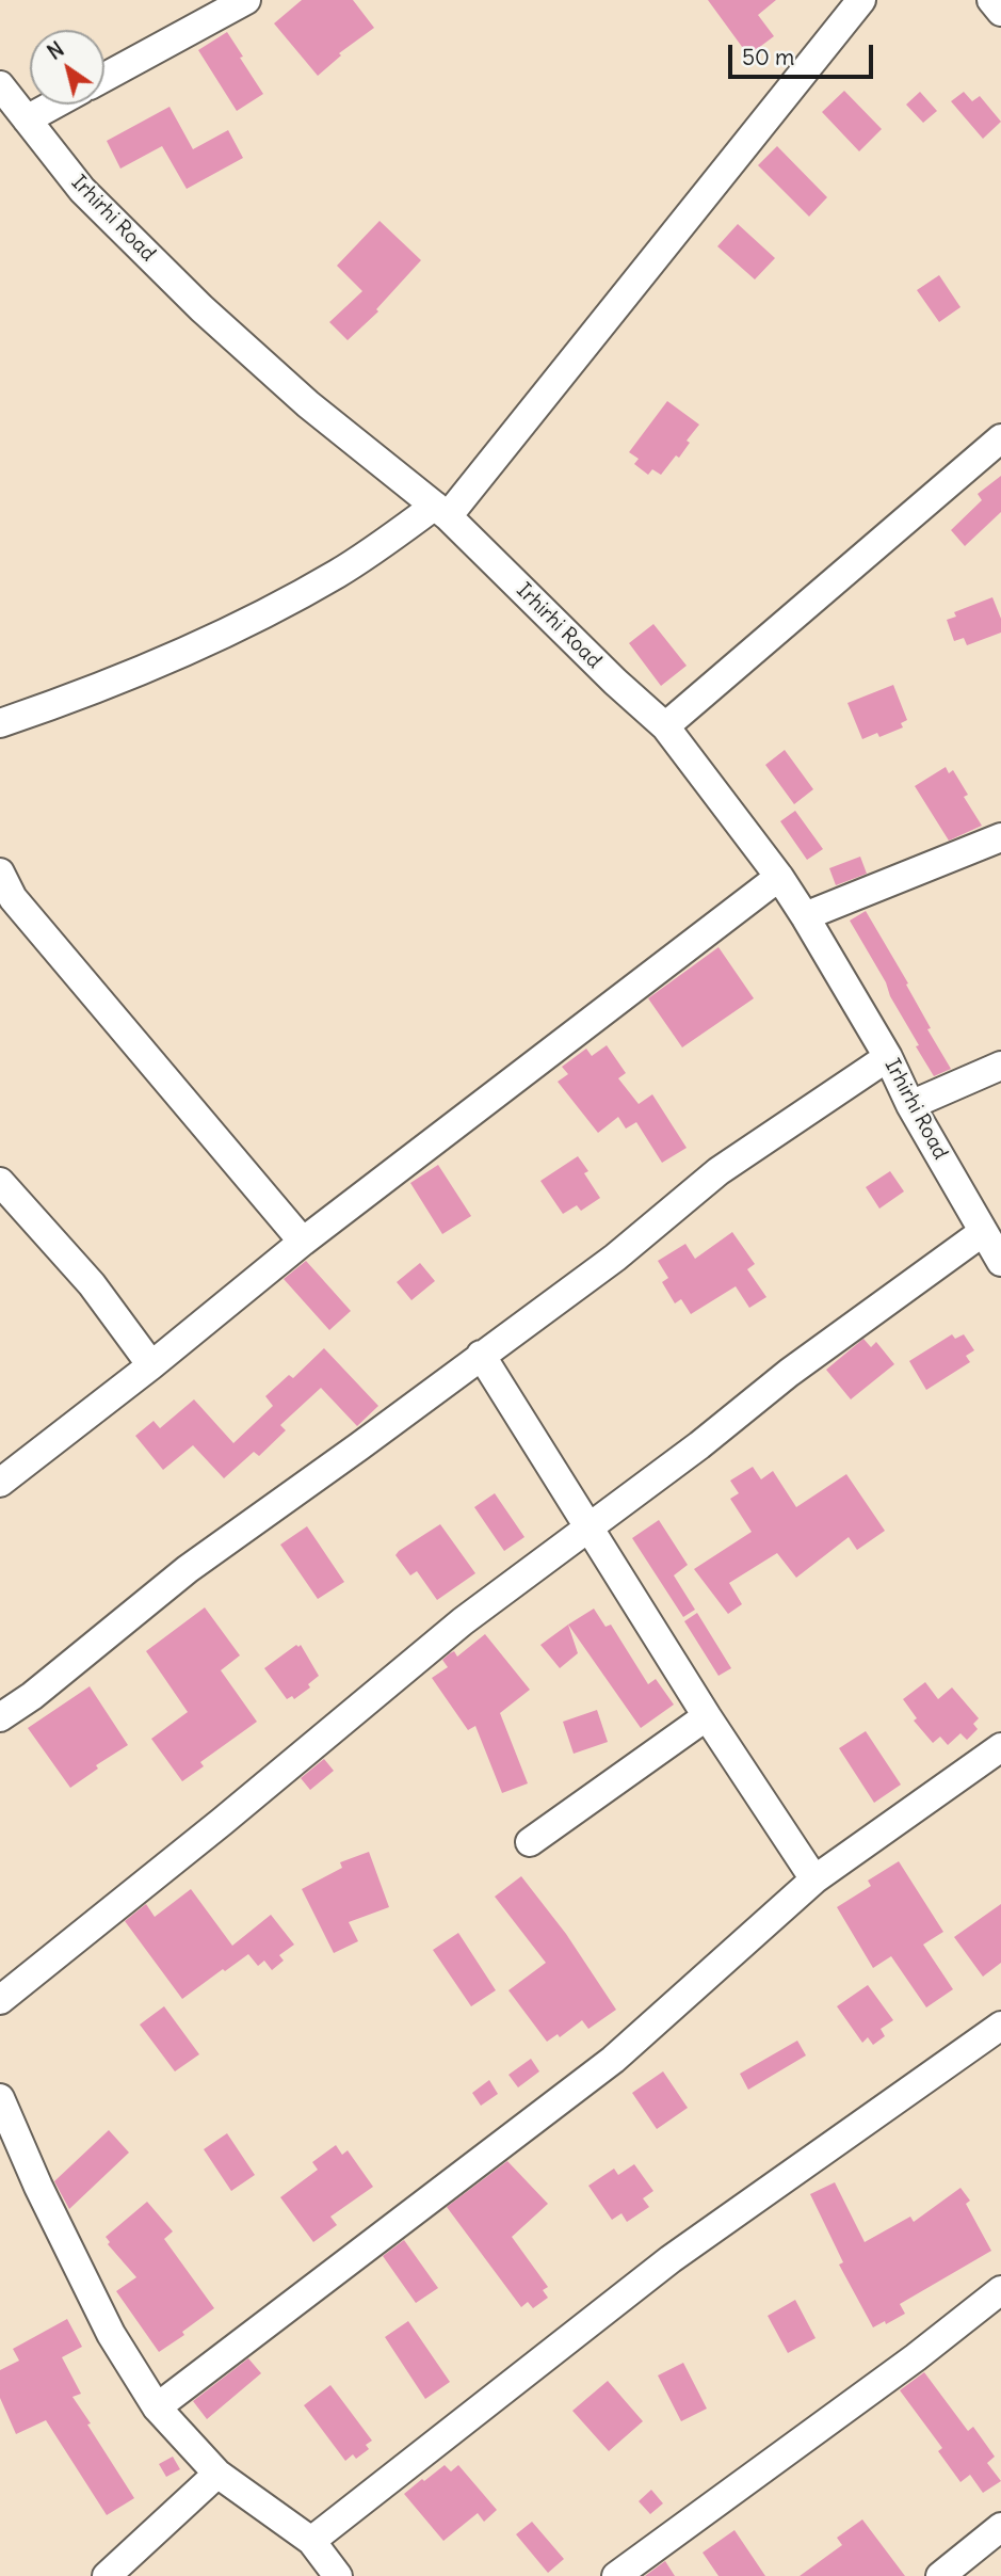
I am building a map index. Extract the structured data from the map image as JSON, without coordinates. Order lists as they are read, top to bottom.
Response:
{
  "streets": {
    "street": ["Irhirhi Road"]
  },
  "scale_bar": "50 m",
  "north": "top left"
}
